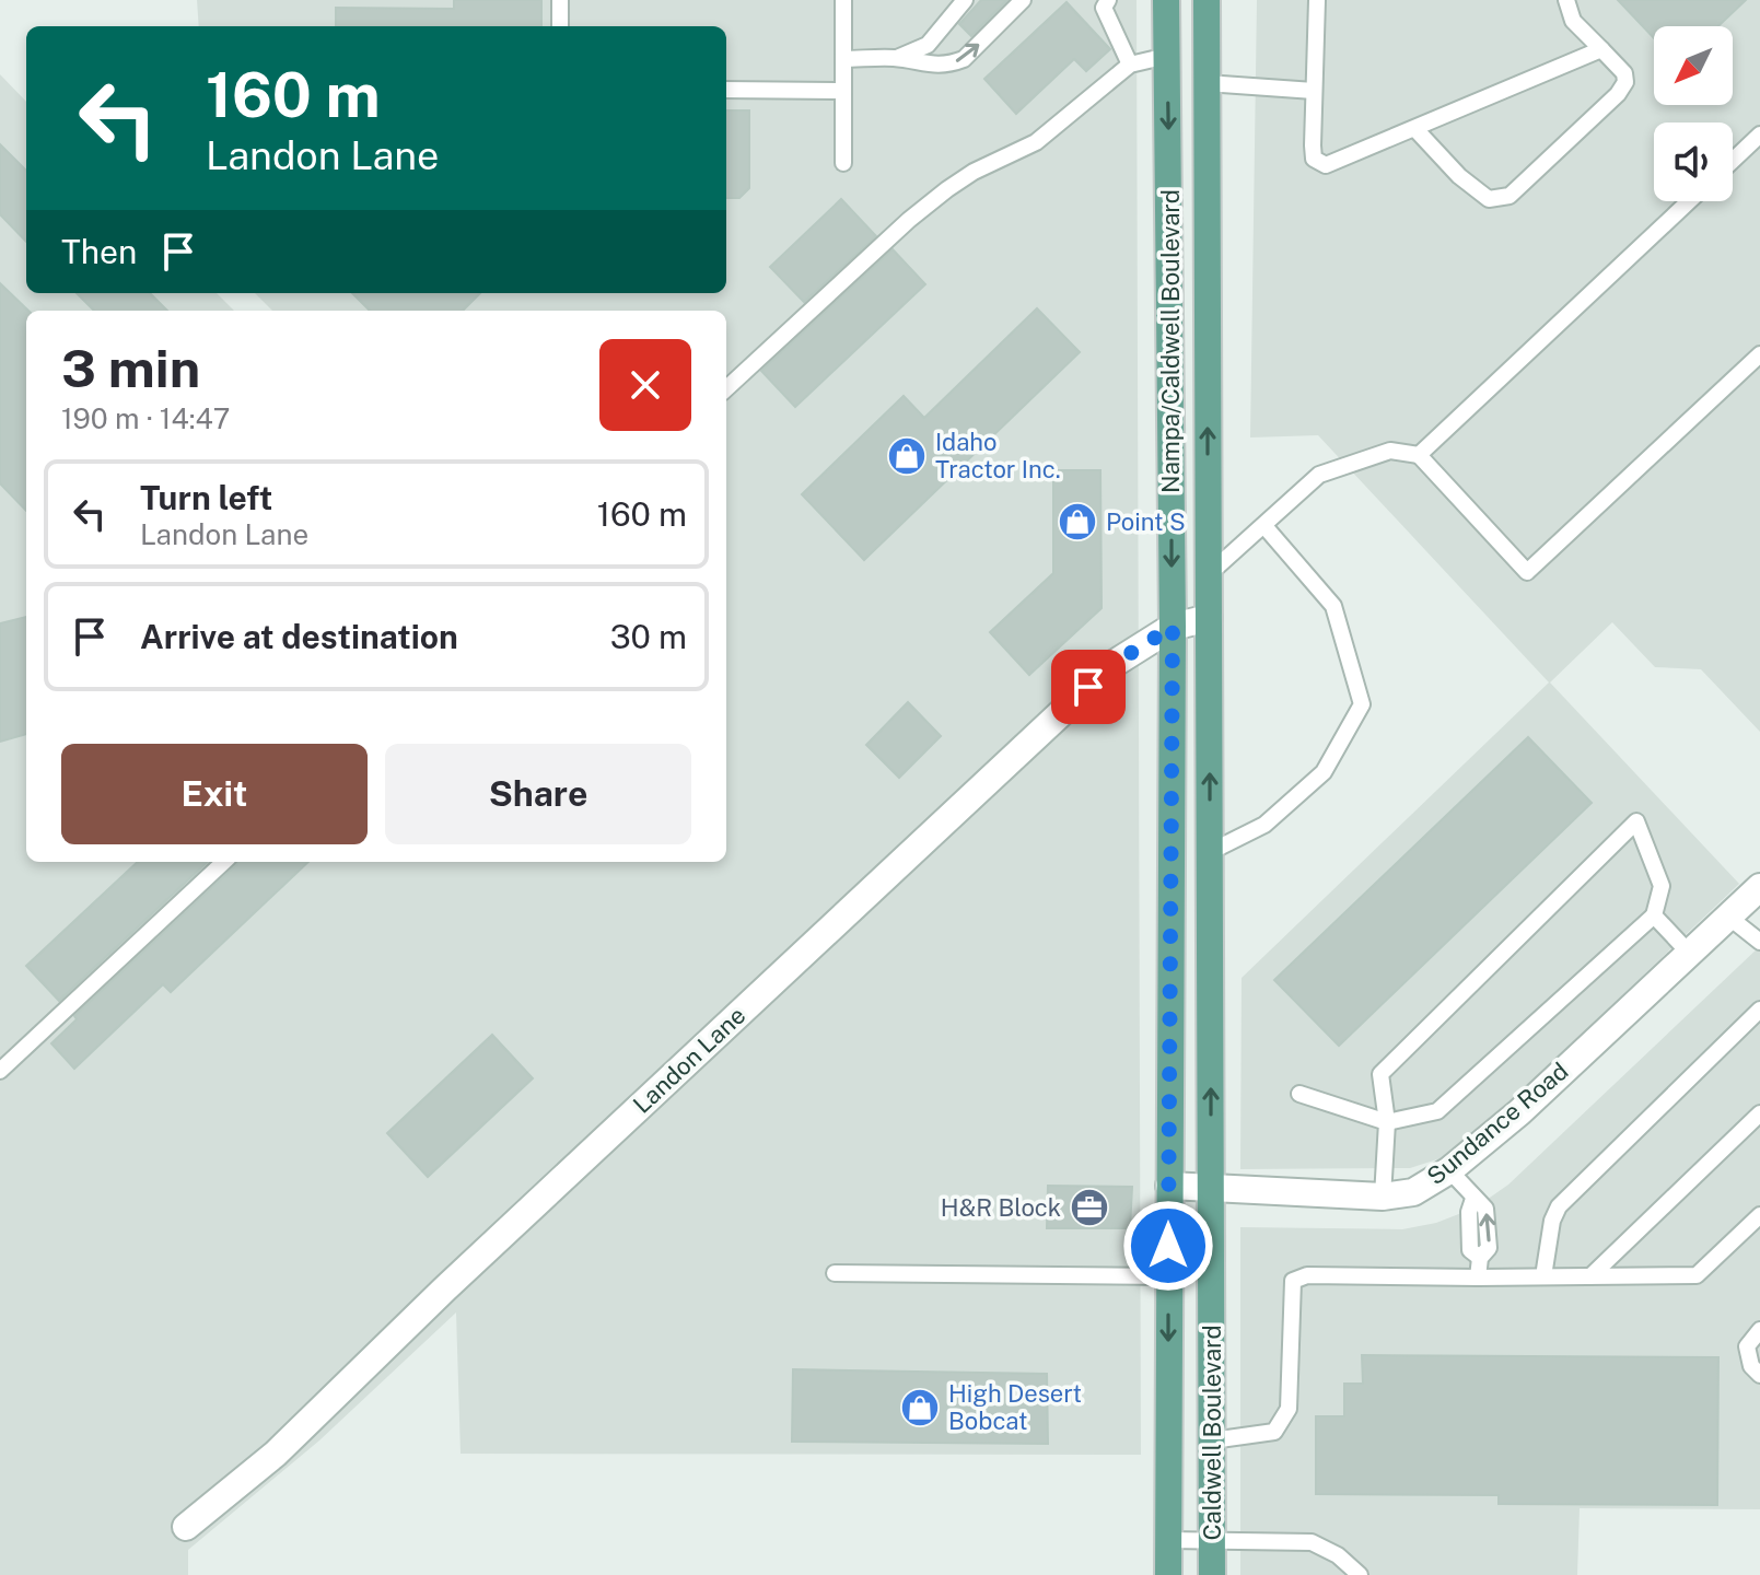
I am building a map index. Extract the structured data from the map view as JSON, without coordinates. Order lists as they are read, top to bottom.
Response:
{
  "streets": {
    "main road": ["Nampa/Caldwell Boulevard", "Caldwell Boulevard"],
    "street": ["Landon Lane", "Sundance Road"]
  },
  "crossings": [
    ["Nampa/Caldwell Boulevard", "Landon Lane"],
    ["Nampa/Caldwell Boulevard", "Sundance Road"],
    ["Nampa/Caldwell Boulevard", "Caldwell Boulevard"],
    ["Sundance Road", "Caldwell Boulevard"]
  ],
  "places": {
    "shop": ["Idaho Tractor Inc.", "Point S", "High Desert Bobcat"],
    "office": ["H&R Block"]
  },
  "north": "bottom left",
  "page": {
    "turn": ["160 m", "Landon Lane"],
    "then": "Then",
    "heading": ["3 min", "190 m · 14:47"],
    "list": [
      {
        "name": "Turn left",
        "note": "Landon Lane",
        "value": "160 m"
      },
      {
        "name": "Arrive at destination",
        "value": "30 m"
      }
    ],
    "buttons": ["Exit", "Share"]
  }
}
